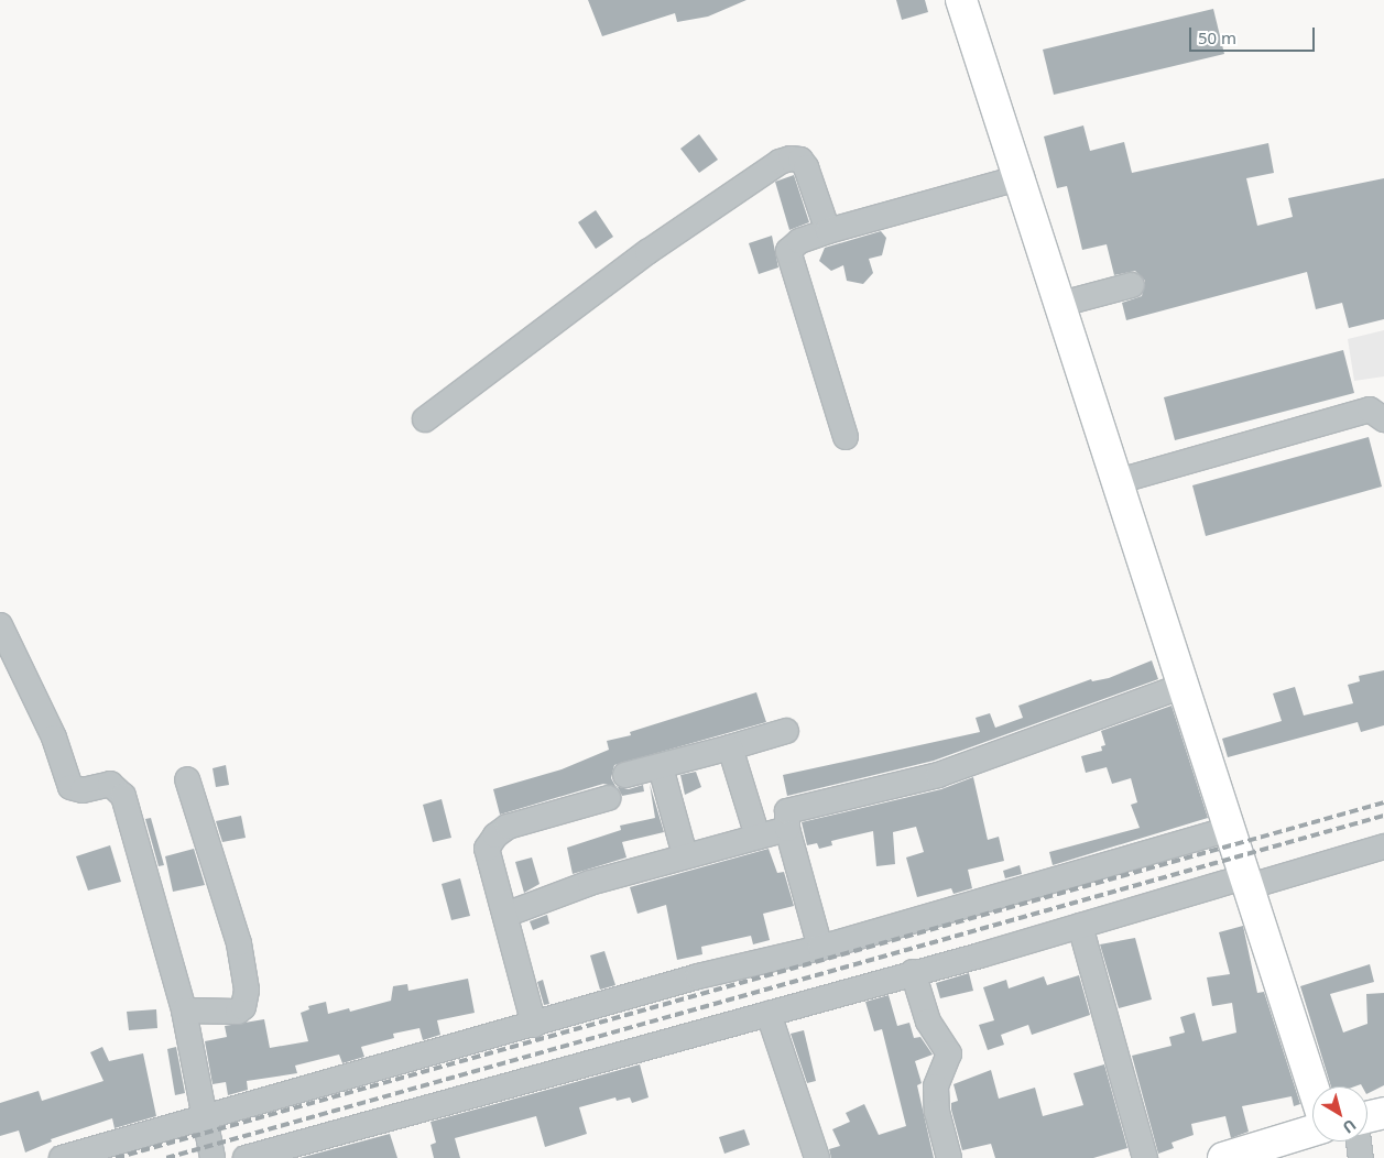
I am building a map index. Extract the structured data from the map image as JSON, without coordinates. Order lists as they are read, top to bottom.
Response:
{
  "scale_bar": "50 m",
  "north": "bottom right"
}
